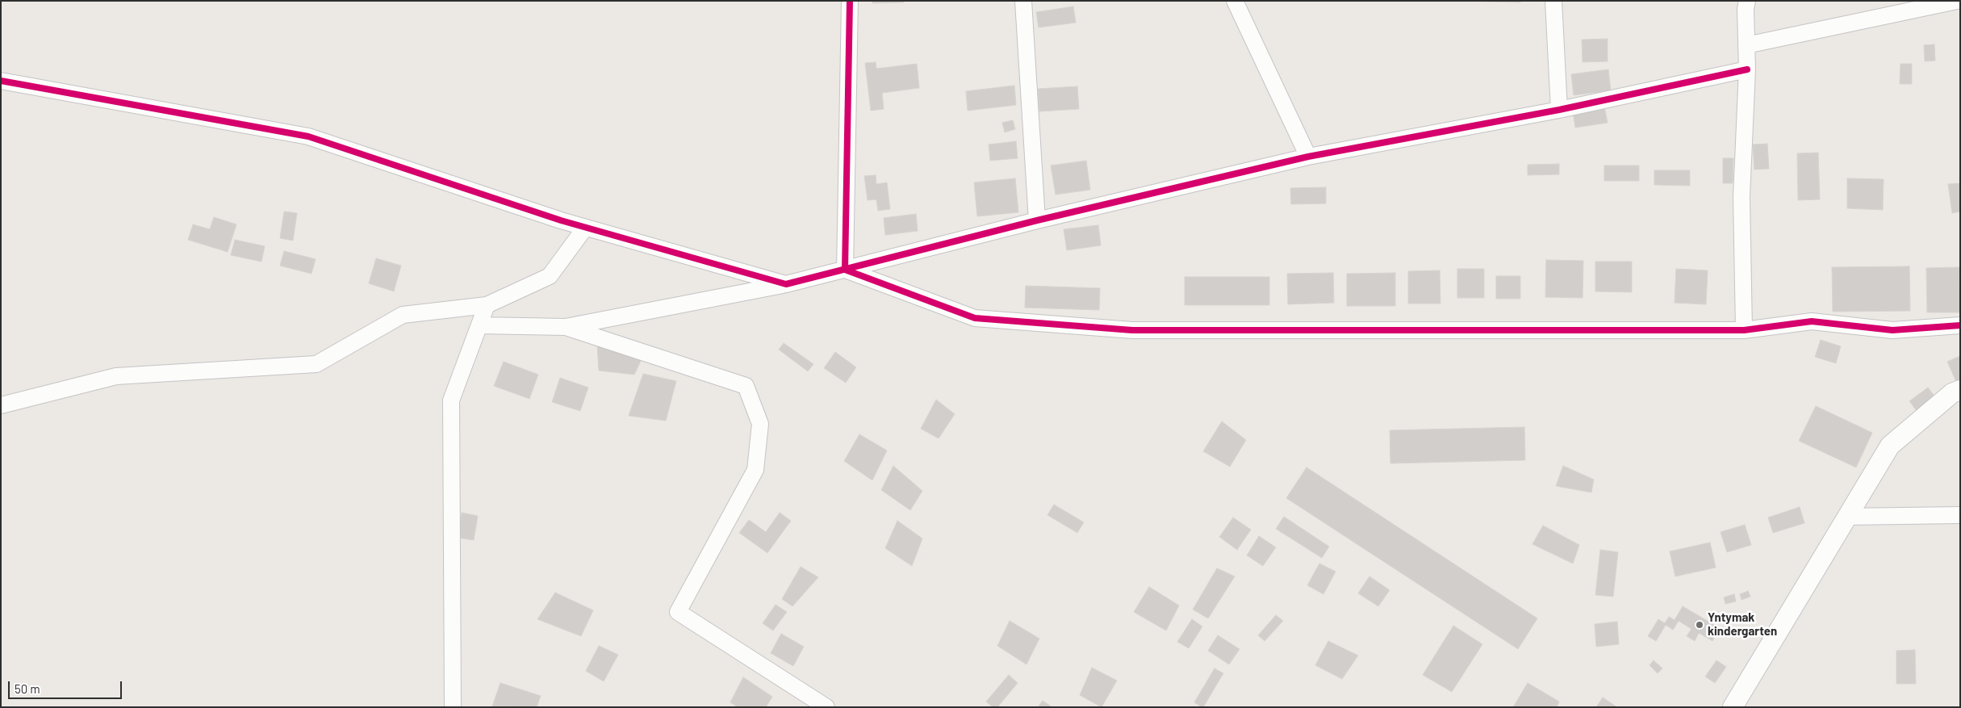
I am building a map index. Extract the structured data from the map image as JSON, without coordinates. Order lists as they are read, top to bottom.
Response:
{
  "places": ["Yntymak kindergarten"],
  "scale_bar": "50 m"
}
